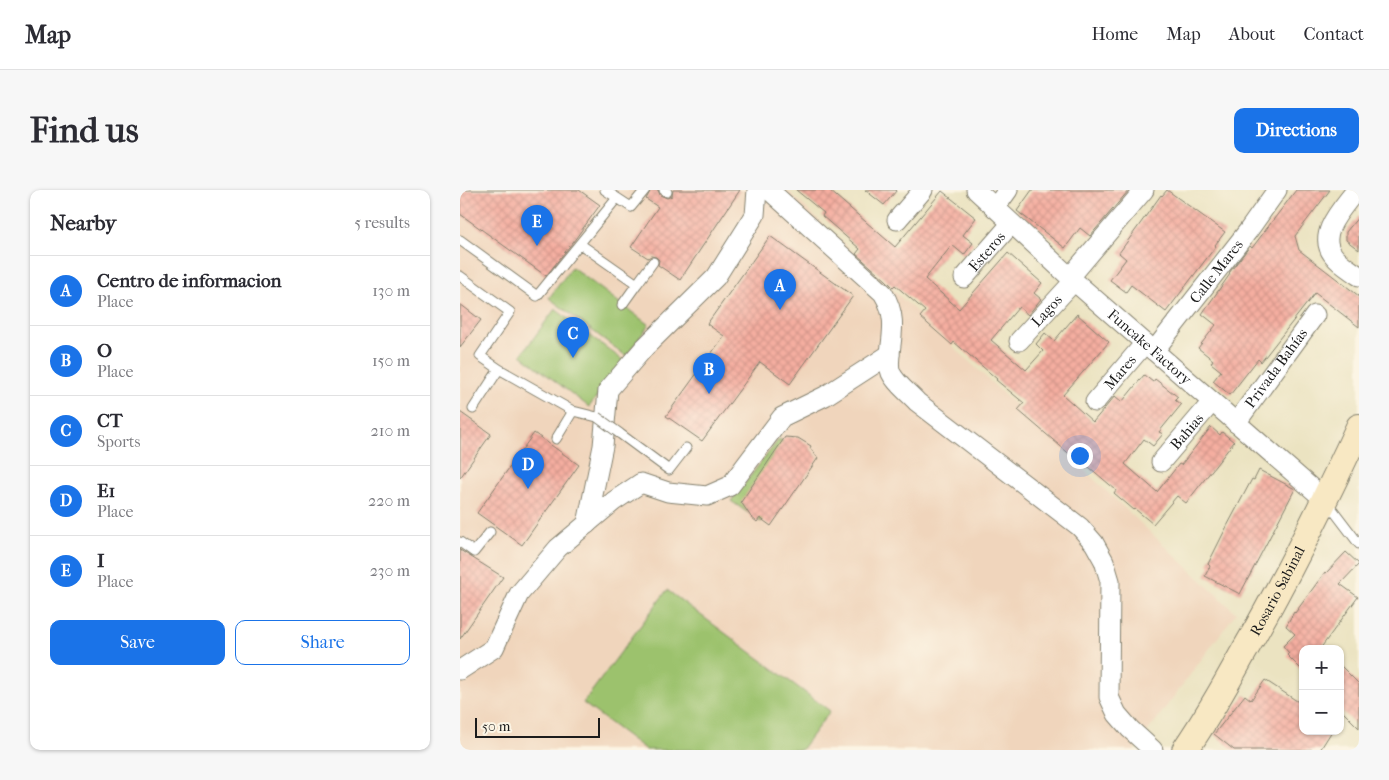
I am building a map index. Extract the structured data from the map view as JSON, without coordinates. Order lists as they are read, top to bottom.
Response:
{
  "streets": {
    "main road": ["Rosario Sabinal"],
    "street": [
      "Esteros",
      "Calle Mares",
      "Lagos",
      "Funcake Factory",
      "Privada Bahías",
      "Mares",
      "Bahias"
    ]
  },
  "crossings": [
    ["Esteros", "Funcake Factory"],
    ["Calle Mares", "Funcake Factory"],
    ["Calle Mares", "Mares"],
    ["Lagos", "Funcake Factory"],
    ["Funcake Factory", "Privada Bahías"],
    ["Funcake Factory", "Mares"],
    ["Funcake Factory", "Bahias"],
    ["Funcake Factory", "Rosario Sabinal"]
  ],
  "scale_bar": "50 m",
  "page": {
    "header": "Map",
    "nav": [
      "Home",
      "Map",
      "About",
      "Contact"
    ],
    "buttons": [
      "Directions",
      ["Save", "Share"]
    ],
    "title": "Find us",
    "heading": ["Nearby", "5 results"],
    "pins": [
      "E",
      "A",
      "C",
      "B",
      "D"
    ],
    "list": [
      {
        "mark": "A",
        "name": "Centro de informacion",
        "note": "Place",
        "value": "130 m"
      },
      {
        "mark": "B",
        "name": "O",
        "note": "Place",
        "value": "150 m"
      },
      {
        "mark": "C",
        "name": "CT",
        "note": "Sports",
        "value": "210 m"
      },
      {
        "mark": "D",
        "name": "E1",
        "note": "Place",
        "value": "220 m"
      },
      {
        "mark": "E",
        "name": "I",
        "note": "Place",
        "value": "230 m"
      }
    ],
    "map_buttons": ["+", "−"],
    "scale": "50 m"
  }
}
